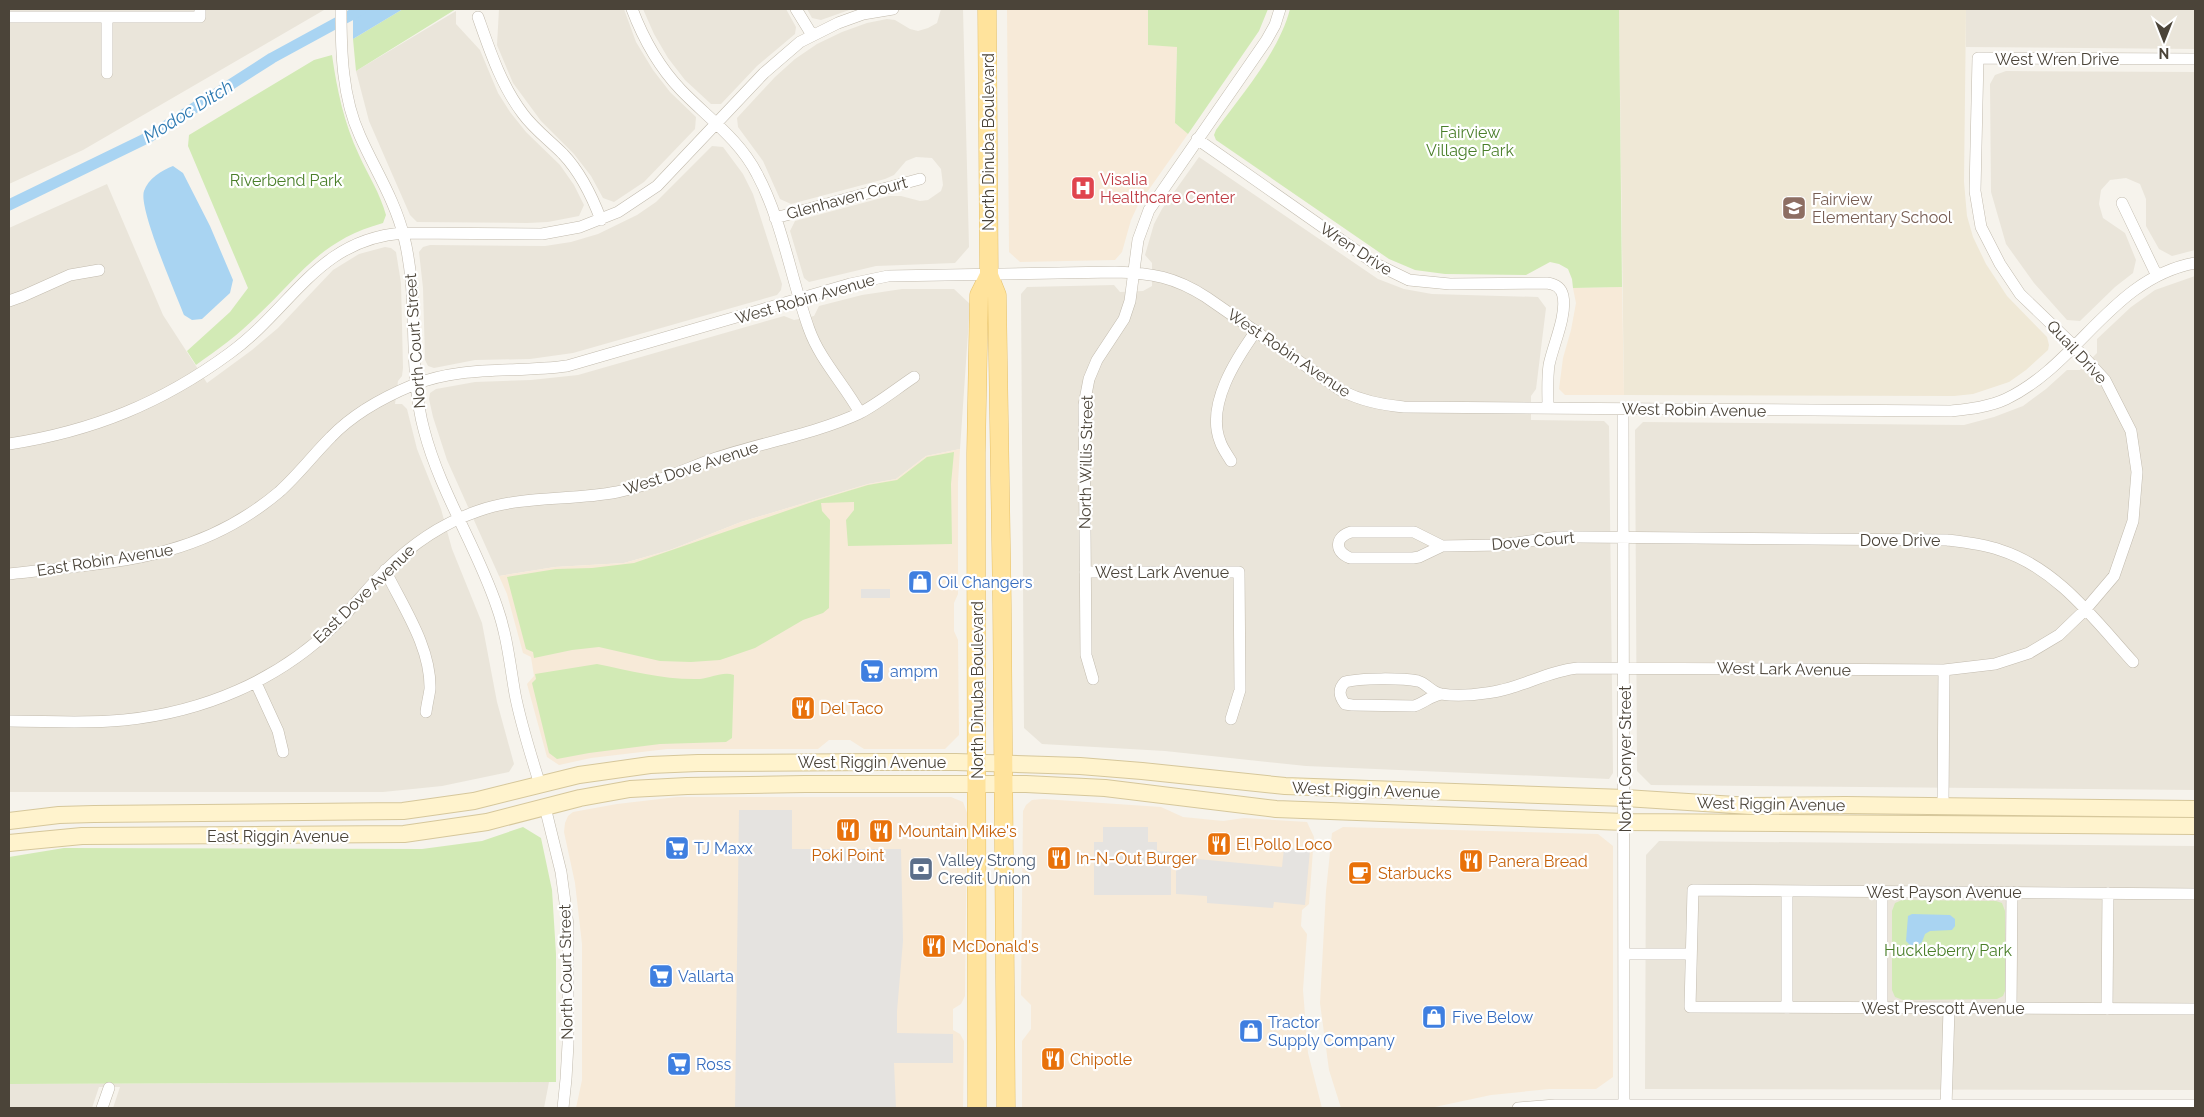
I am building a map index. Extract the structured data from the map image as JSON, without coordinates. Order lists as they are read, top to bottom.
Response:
{
  "streets": {
    "main road": ["North Dinuba Boulevard", "West Riggin Avenue", "East Riggin Avenue"],
    "street": [
      "West Wren Drive",
      "Glenhaven Court",
      "Wren Drive",
      "West Robin Avenue",
      "North Court Street",
      "Quail Drive",
      "North Willis Street",
      "West Dove Avenue",
      "Dove Drive",
      "Dove Court",
      "East Robin Avenue",
      "West Lark Avenue",
      "East Dove Avenue",
      "North Conyer Street",
      "West Payson Avenue",
      "West Prescott Avenue"
    ]
  },
  "crossings": [
    ["West Wren Drive", "Quail Drive"],
    ["North Dinuba Boulevard", "West Robin Avenue"],
    ["North Dinuba Boulevard", "West Riggin Avenue"],
    ["Wren Drive", "West Robin Avenue"],
    ["Wren Drive", "North Willis Street"],
    ["West Robin Avenue", "North Court Street"],
    ["West Robin Avenue", "Quail Drive"],
    ["West Robin Avenue", "North Willis Street"],
    ["West Robin Avenue", "East Robin Avenue"],
    ["West Robin Avenue", "North Conyer Street"],
    ["North Court Street", "West Dove Avenue"],
    ["North Court Street", "East Robin Avenue"],
    ["North Court Street", "East Dove Avenue"],
    ["North Court Street", "West Riggin Avenue"],
    ["North Court Street", "East Riggin Avenue"],
    ["Quail Drive", "Dove Drive"],
    ["Quail Drive", "West Lark Avenue"],
    ["North Willis Street", "West Lark Avenue"],
    ["West Dove Avenue", "East Dove Avenue"],
    ["Dove Drive", "Dove Court"],
    ["Dove Drive", "North Conyer Street"],
    ["Dove Court", "North Conyer Street"],
    ["West Lark Avenue", "North Conyer Street"],
    ["North Conyer Street", "West Riggin Avenue"],
    ["West Riggin Avenue", "East Riggin Avenue"],
    ["West Payson Avenue", "West Prescott Avenue"]
  ],
  "water": ["Modoc Ditch"],
  "parks": ["Fairview Village Park", "Riverbend Park", "Huckleberry Park"],
  "places": {
    "hospital": ["Visalia Healthcare Center"],
    "school or university": ["Fairview Elementary School"],
    "shop": ["Oil Changers", "Five Below", "Tractor Supply Company"],
    "supermarket": [
      "ampm",
      "TJ Maxx",
      "Vallarta",
      "Ross"
    ],
    "restaurant": [
      "Del Taco",
      "Poki Point",
      "Mountain Mike's",
      "El Pollo Loco",
      "In-N-Out Burger",
      "Panera Bread",
      "McDonald's",
      "Chipotle"
    ],
    "bank": ["Valley Strong Credit Union"],
    "cafe": ["Starbucks"]
  },
  "north": "bottom"
}
